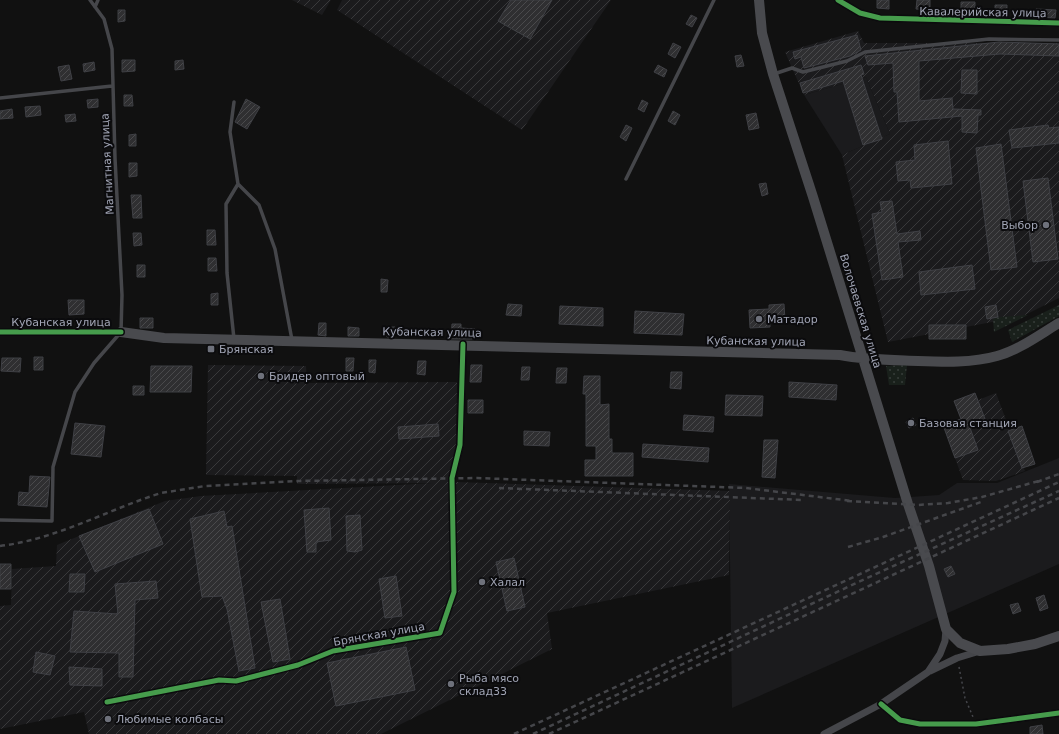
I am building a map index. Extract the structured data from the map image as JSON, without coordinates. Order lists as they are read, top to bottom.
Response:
{
  "streets": {
    "main road": ["Волочаевская улица", "Кубанская улица"],
    "street": ["Кавалерийская улица", "Брянская улица"],
    "lane": ["Магнитная улица"]
  },
  "crossings": [
    ["Магнитная улица", "Кубанская улица"],
    ["Волочаевская улица", "Кубанская улица"],
    ["Кубанская улица", "Брянская улица"]
  ],
  "places": {
    "other": [
      "Выбор",
      "Матадор",
      "Бридер оптовый",
      "Базовая станция",
      "Халал",
      "Рыба мясо склад33",
      "Любимые колбасы"
    ],
    "transit": ["Брянская"]
  }
}
